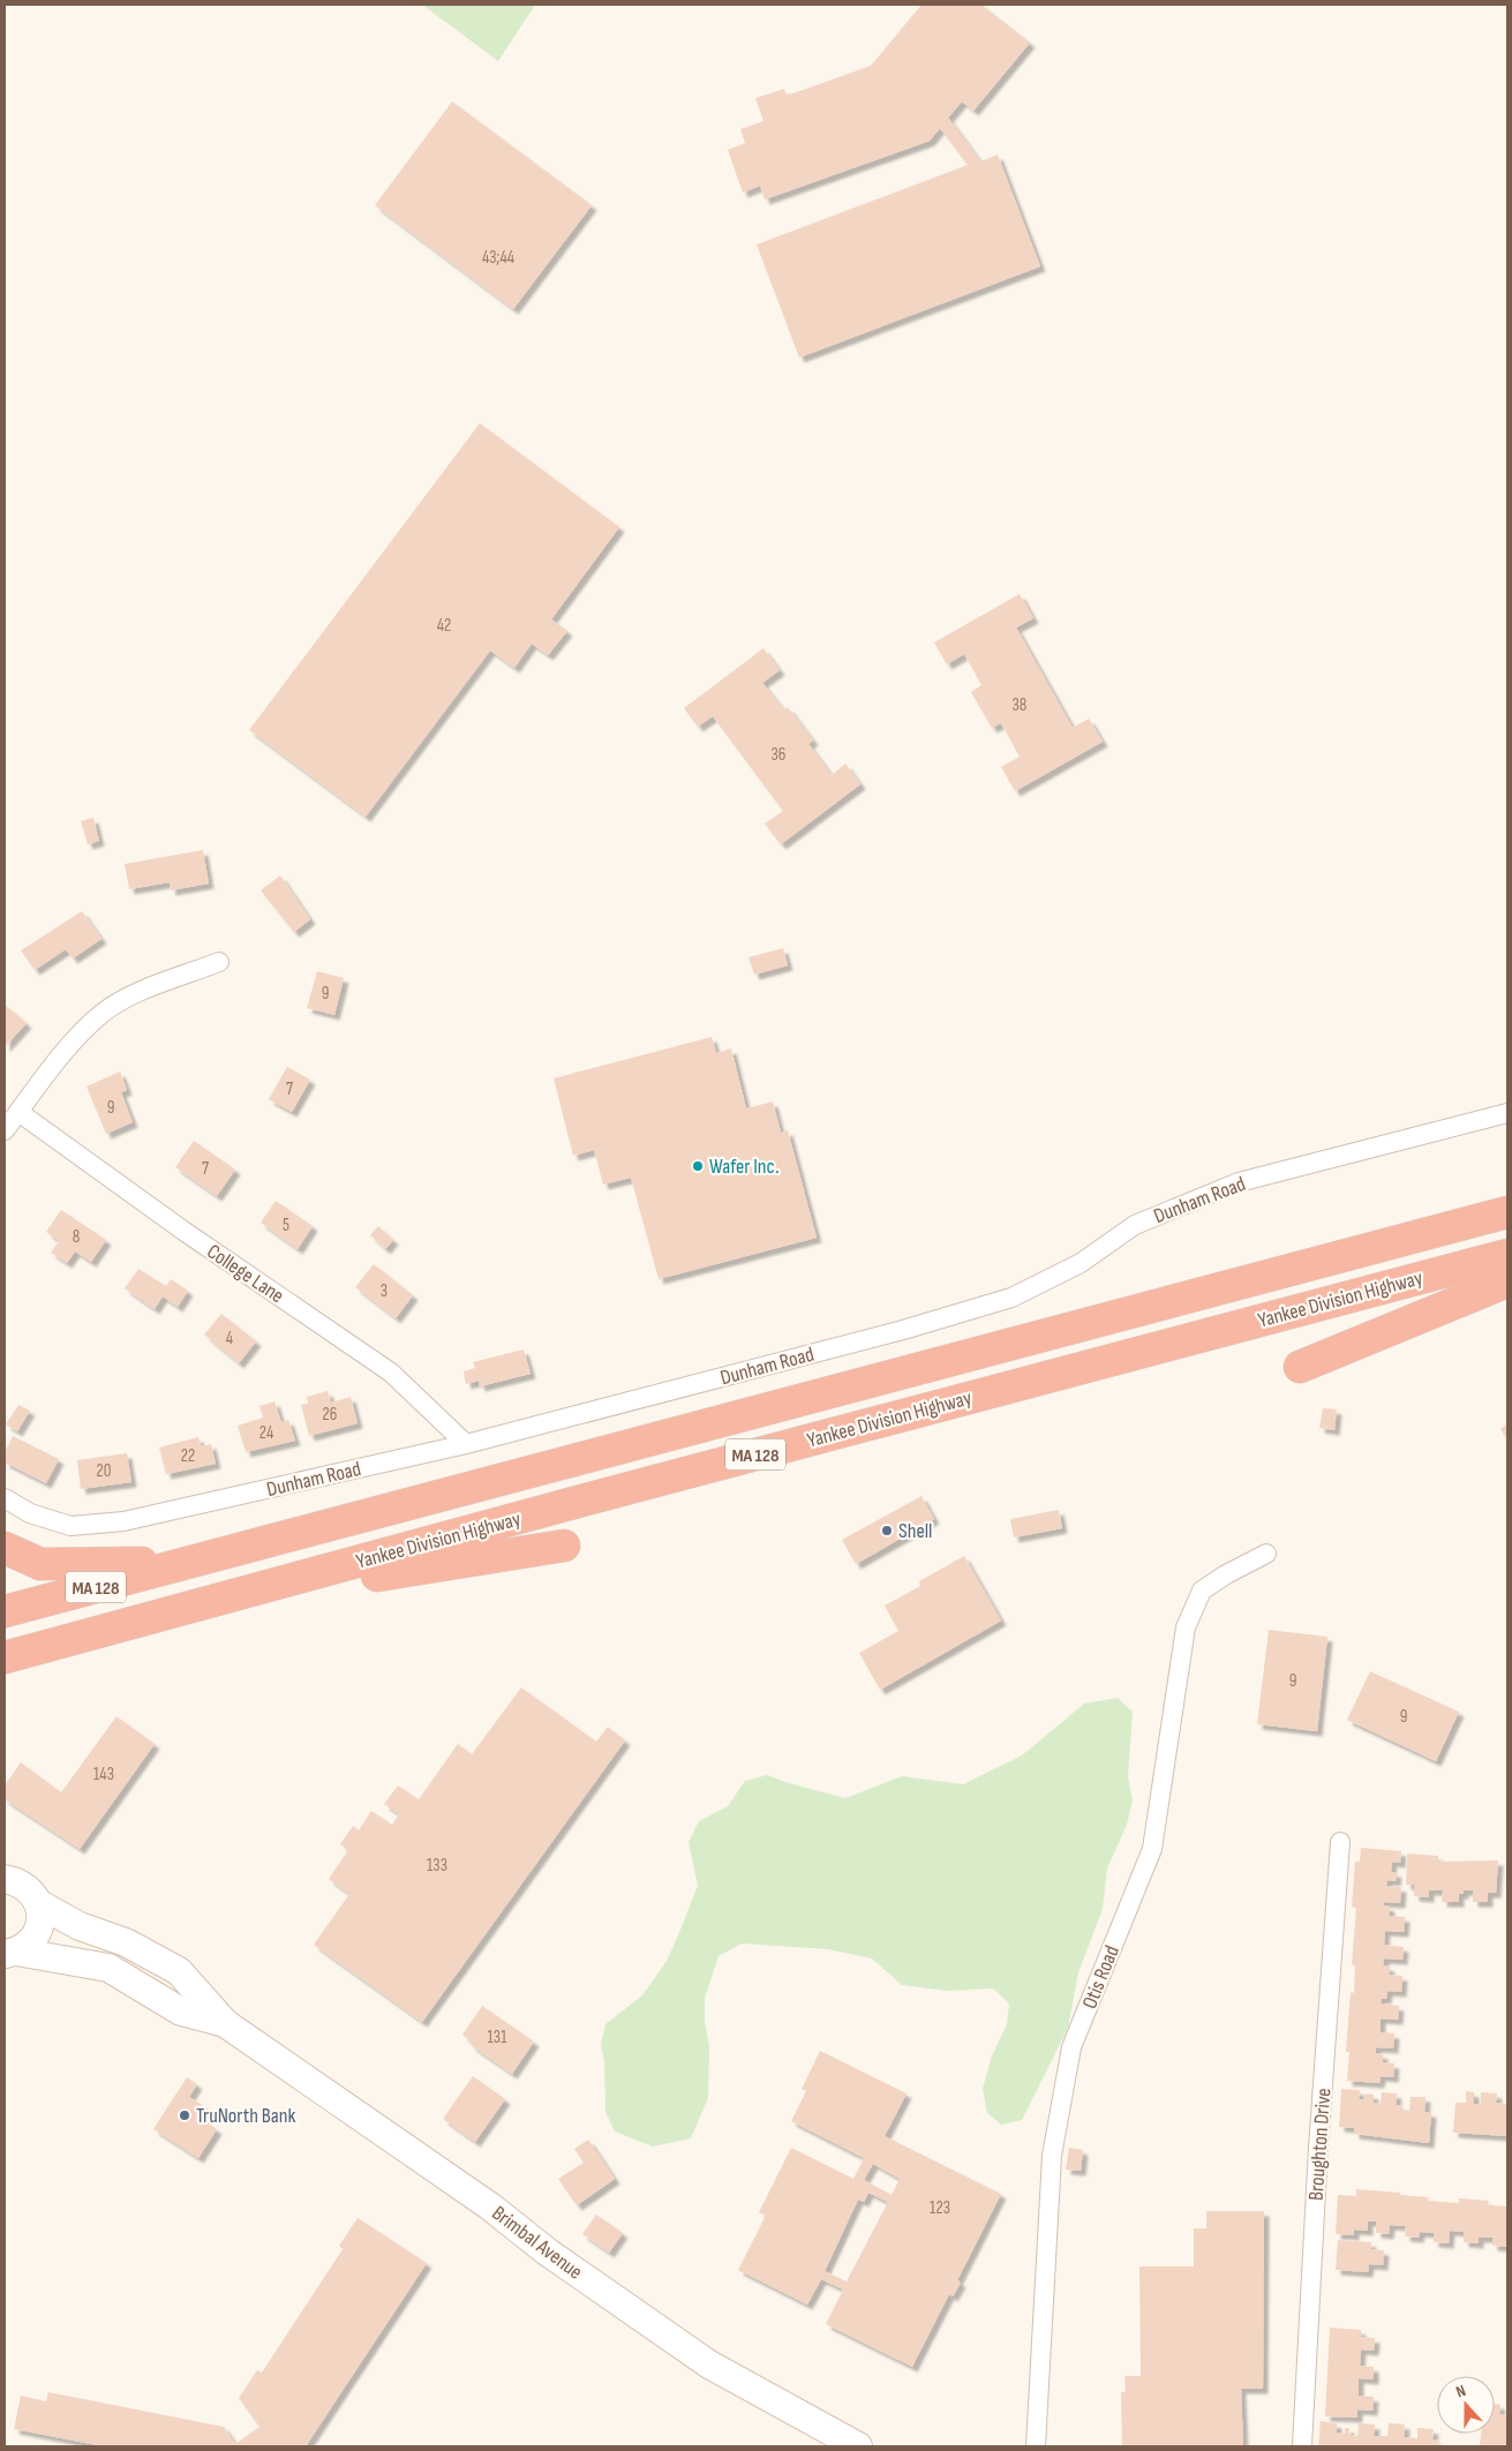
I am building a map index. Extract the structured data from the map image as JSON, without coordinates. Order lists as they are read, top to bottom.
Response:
{
  "streets": {
    "highway": ["Yankee Division Highway", "MA 128"],
    "main road": ["Brimbal Avenue"],
    "street": [
      "Dunham Road",
      "College Lane",
      "Otis Road",
      "Broughton Drive"
    ]
  },
  "crossings": [
    ["Dunham Road", "College Lane"]
  ],
  "places": ["Wafer Inc.", "Shell", "TruNorth Bank"],
  "house_numbers": [
    "43;44",
    "42",
    "38",
    "36",
    "9",
    "7",
    "9",
    "7",
    "5",
    "8",
    "3",
    "4",
    "26",
    "24",
    "22",
    "20",
    "9",
    "9",
    "143",
    "133",
    "131",
    "123"
  ],
  "north": "top"
}
